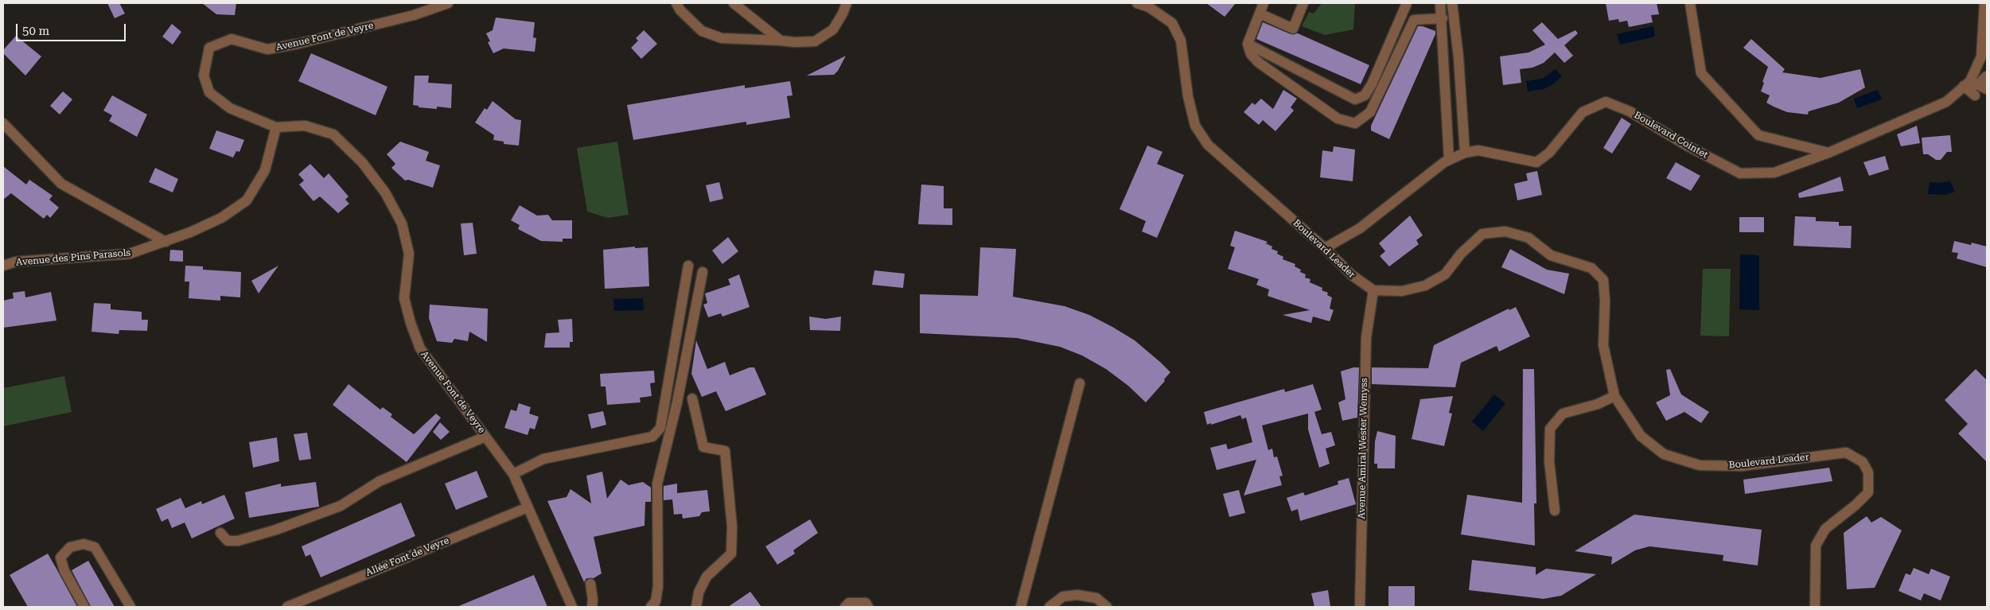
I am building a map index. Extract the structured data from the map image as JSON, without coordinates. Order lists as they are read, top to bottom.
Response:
{
  "streets": {
    "street": [
      "Avenue Font de Veyre",
      "Boulevard Cointet",
      "Boulevard Leader",
      "Avenue des Pins Parasols",
      "Avenue Amiral Wester Wemyss",
      "Allée Font de Veyre"
    ]
  },
  "crossings": [
    ["Avenue Font de Veyre", "Avenue des Pins Parasols"],
    ["Avenue Font de Veyre", "Allée Font de Veyre"],
    ["Boulevard Cointet", "Boulevard Leader"],
    ["Boulevard Leader", "Avenue Amiral Wester Wemyss"]
  ],
  "scale_bar": "50 m"
}
